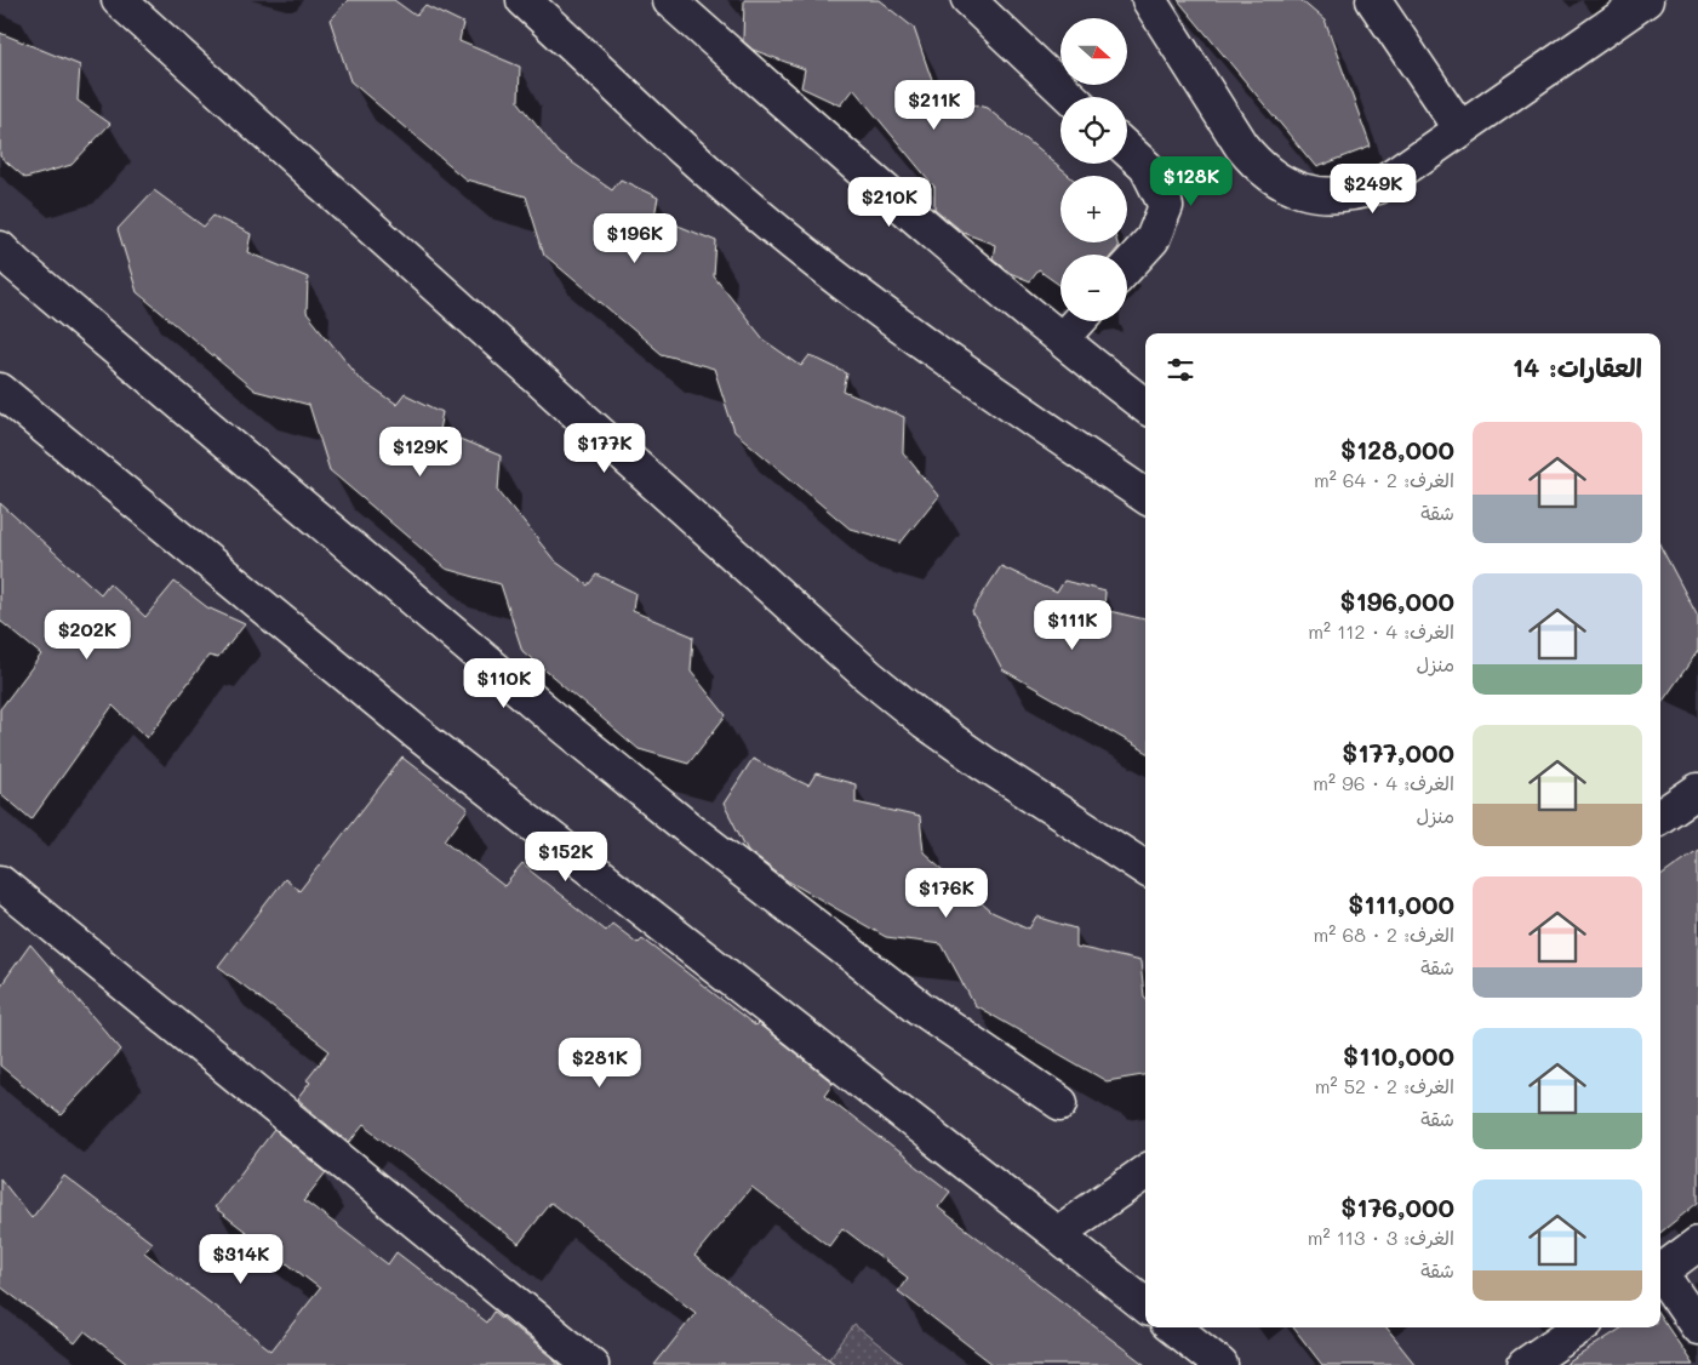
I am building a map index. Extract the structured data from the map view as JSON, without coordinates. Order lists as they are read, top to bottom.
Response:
{
  "north": "right",
  "page": {
    "map_buttons": ["+", "−"],
    "price": [
      "$211K",
      "$128K",
      "$249K",
      "$210K",
      "$196K",
      "$177K",
      "$129K",
      "$111K",
      "$202K",
      "$110K",
      "$152K",
      "$176K",
      "$281K",
      "$314K"
    ],
    "heading": "العقارات: 14",
    "list": [
      {
        "name": "$128,000",
        "note": "الغرف: 2 · 64 m² · شقة"
      },
      {
        "name": "$196,000",
        "note": "الغرف: 4 · 112 m² · منزل"
      },
      {
        "name": "$177,000",
        "note": "الغرف: 4 · 96 m² · منزل"
      },
      {
        "name": "$111,000",
        "note": "الغرف: 2 · 68 m² · شقة"
      },
      {
        "name": "$110,000",
        "note": "الغرف: 2 · 52 m² · شقة"
      },
      {
        "name": "$176,000",
        "note": "الغرف: 3 · 113 m² · شقة"
      }
    ]
  }
}
